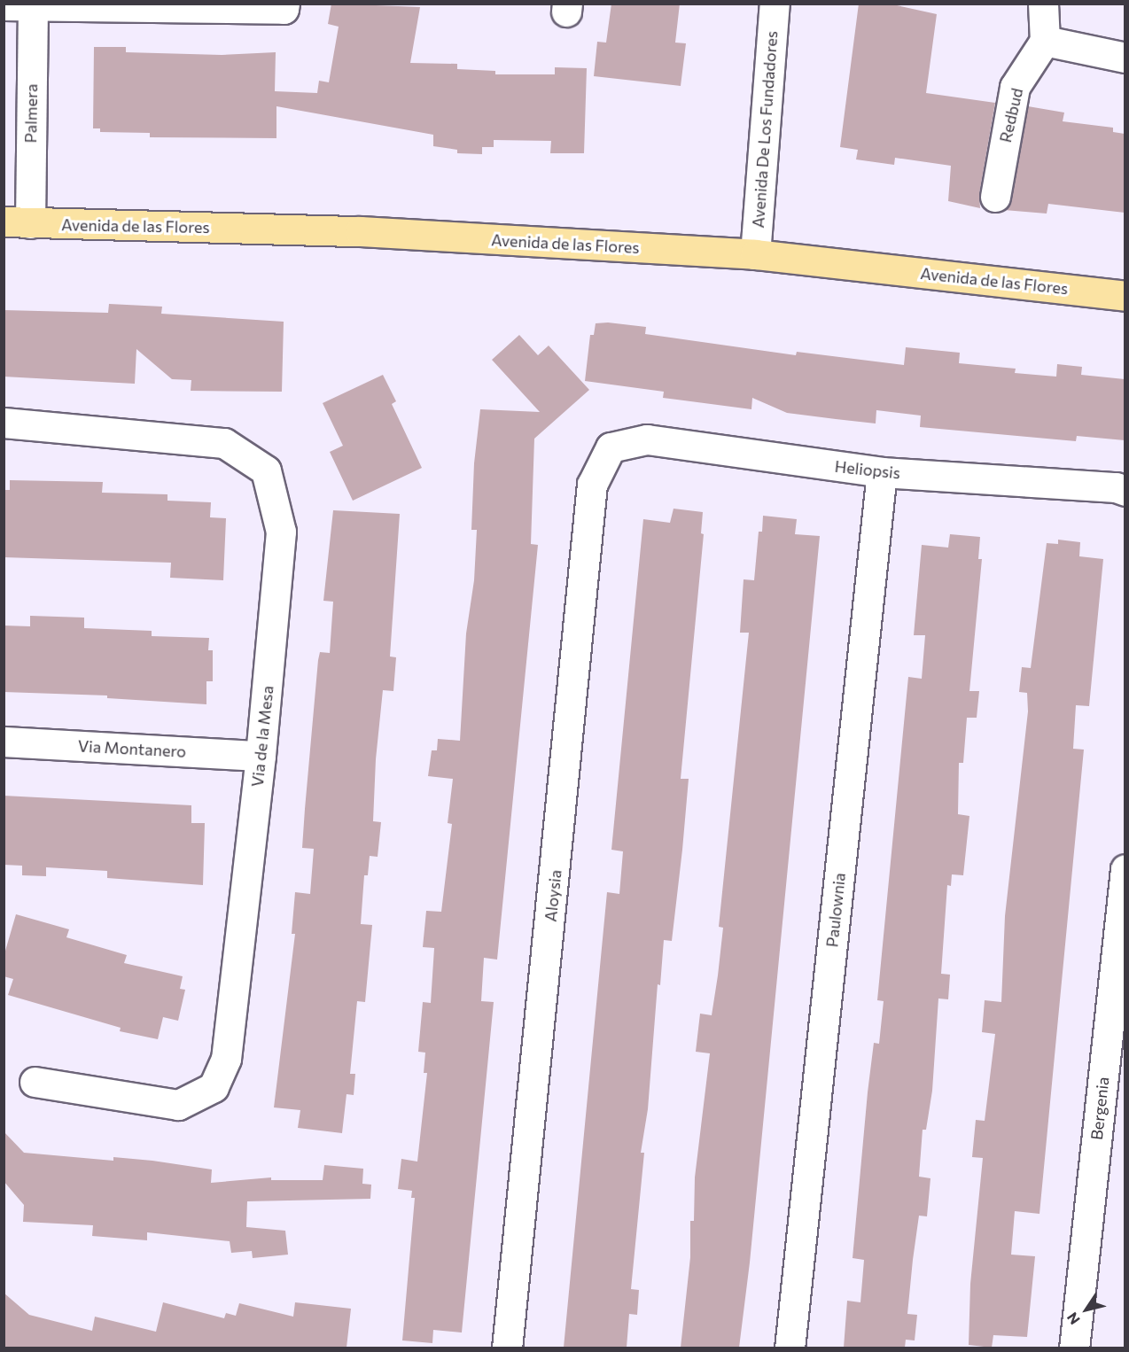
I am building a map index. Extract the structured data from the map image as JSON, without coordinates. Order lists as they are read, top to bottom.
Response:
{
  "streets": {
    "main road": ["Avenida de las Flores"],
    "street": [
      "Palmera",
      "Redbud",
      "Avenida De Los Fundadores",
      "Heliopsis",
      "Via de la Mesa",
      "Via Montanero",
      "Aloysia",
      "Paulownia",
      "Bergenia"
    ]
  },
  "crossings": [
    ["Palmera", "Avenida de las Flores"],
    ["Avenida De Los Fundadores", "Avenida de las Flores"],
    ["Heliopsis", "Aloysia"],
    ["Heliopsis", "Paulownia"],
    ["Via de la Mesa", "Via Montanero"]
  ],
  "north": "bottom left"
}
